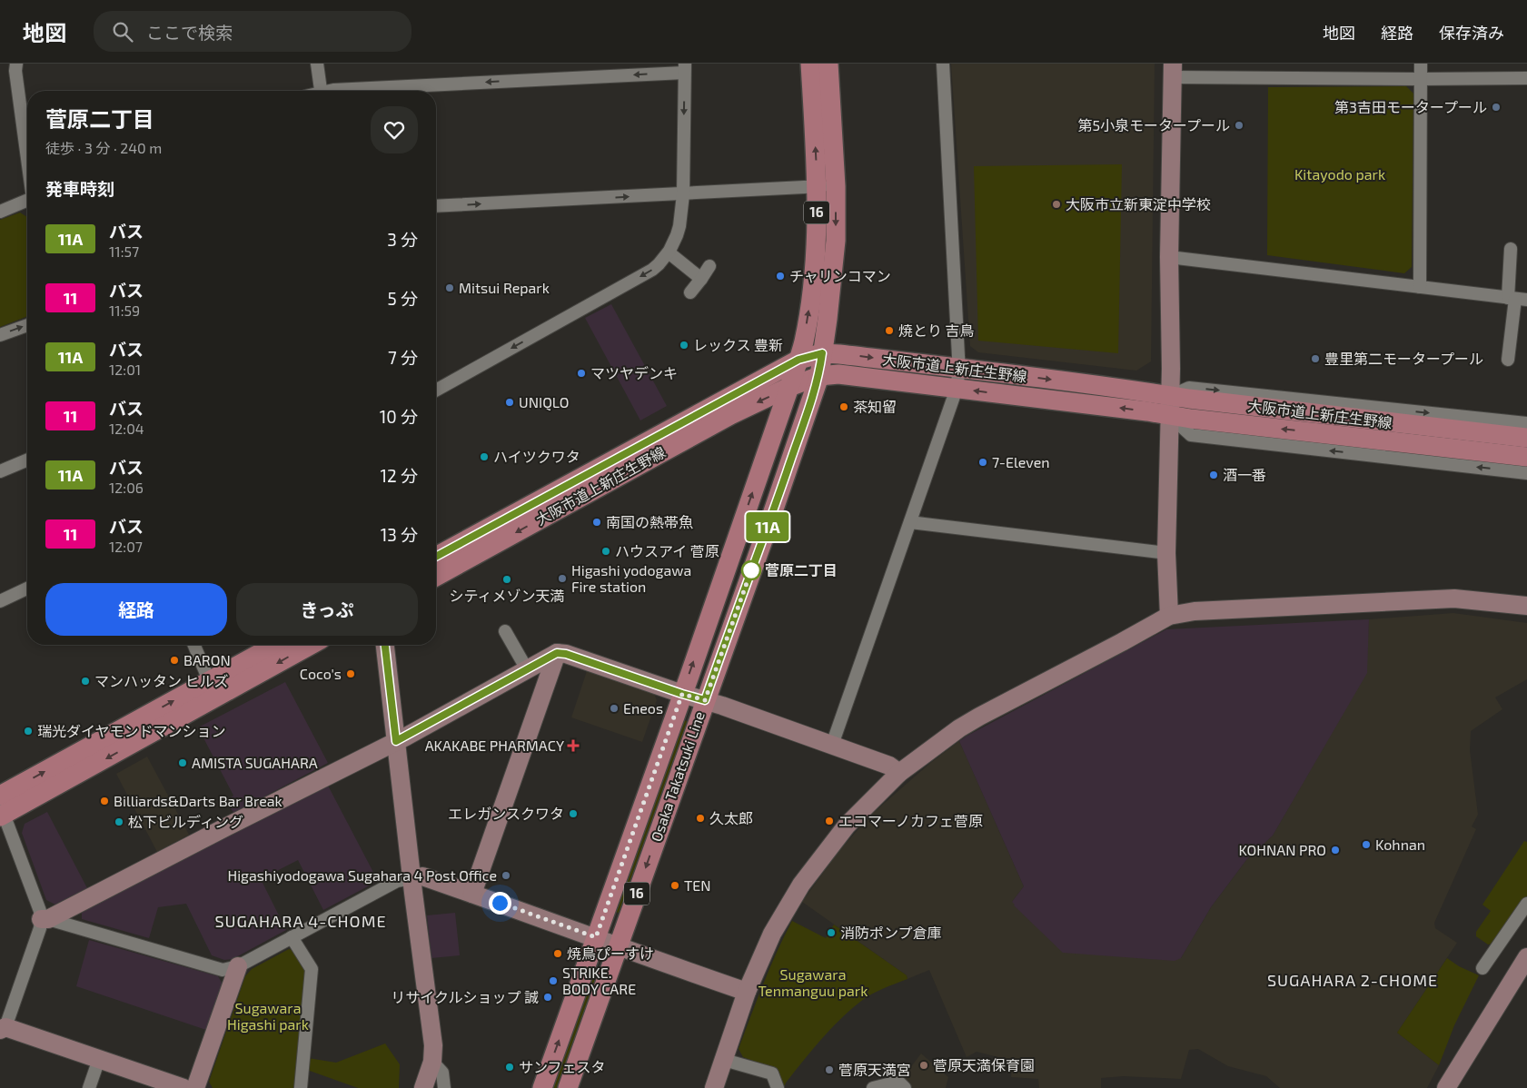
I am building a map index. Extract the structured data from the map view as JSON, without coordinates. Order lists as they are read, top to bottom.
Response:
{
  "streets": {
    "main road": ["16", "大阪市道上新庄生野線", "Osaka Takatsuki Line"]
  },
  "crossings": [
    ["大阪市道上新庄生野線", "Osaka Takatsuki Line"]
  ],
  "districts": ["SUGAHARA 4-CHOME", "SUGAHARA 2-CHOME"],
  "parks": ["Kitayodo park", "Sugawara Tenmanguu park", "Sugawara Higashi park"],
  "places": {
    "other": [
      "第3吉田モータープール",
      "第5小泉モータープール",
      "大阪市立新東淀中学校",
      "チャリンコマン",
      "Mitsui Repark",
      "焼とり 吉鳥",
      "レックス 豊新",
      "豊里第二モータープール",
      "マツヤデンキ",
      "UNIQLO",
      "茶知留",
      "ハイツクワタ",
      "7-Eleven",
      "酒一番",
      "南国の熱帯魚",
      "ハウスアイ 菅原",
      "菅原二丁目",
      "Higashi yodogawa Fire station",
      "シティメゾン天満",
      "BARON",
      "Coco's",
      "マンハッタン ヒルズ",
      "Eneos",
      "瑞光ダイヤモンドマンション",
      "AMISTA SUGAHARA",
      "Billiards&Darts Bar Break",
      "エレガンスクワタ",
      "久太郎",
      "エコマーノカフェ菅原",
      "松下ビルディング",
      "Kohnan",
      "KOHNAN PRO",
      "Higashiyodogawa Sugahara 4 Post Office",
      "TEN",
      "消防ポンプ倉庫",
      "焼鳥ぴーすけ",
      "STRIKE. BODY CARE",
      "リサイクルショップ 誠",
      "菅原天満保育園",
      "サンフェスタ",
      "菅原天満宮"
    ],
    "health": ["AKAKABE PHARMACY"]
  },
  "lines": ["bus line 11A"],
  "page": {
    "header": "地図",
    "search": "ここで検索",
    "nav": ["地図", "経路", "保存済み"],
    "on_map": "11A",
    "heading": [
      ["菅原二丁目", "徒歩 · 3 分 · 240 m"],
      "発車時刻"
    ],
    "list": [
      {
        "mark": "11A",
        "name": "バス",
        "note": "11:57",
        "value": "3 分"
      },
      {
        "mark": "11",
        "name": "バス",
        "note": "11:59",
        "value": "5 分"
      },
      {
        "mark": "11A",
        "name": "バス",
        "note": "12:01",
        "value": "7 分"
      },
      {
        "mark": "11",
        "name": "バス",
        "note": "12:04",
        "value": "10 分"
      },
      {
        "mark": "11A",
        "name": "バス",
        "note": "12:06",
        "value": "12 分"
      },
      {
        "mark": "11",
        "name": "バス",
        "note": "12:07",
        "value": "13 分"
      }
    ],
    "buttons": ["経路", "きっぷ"]
  }
}
